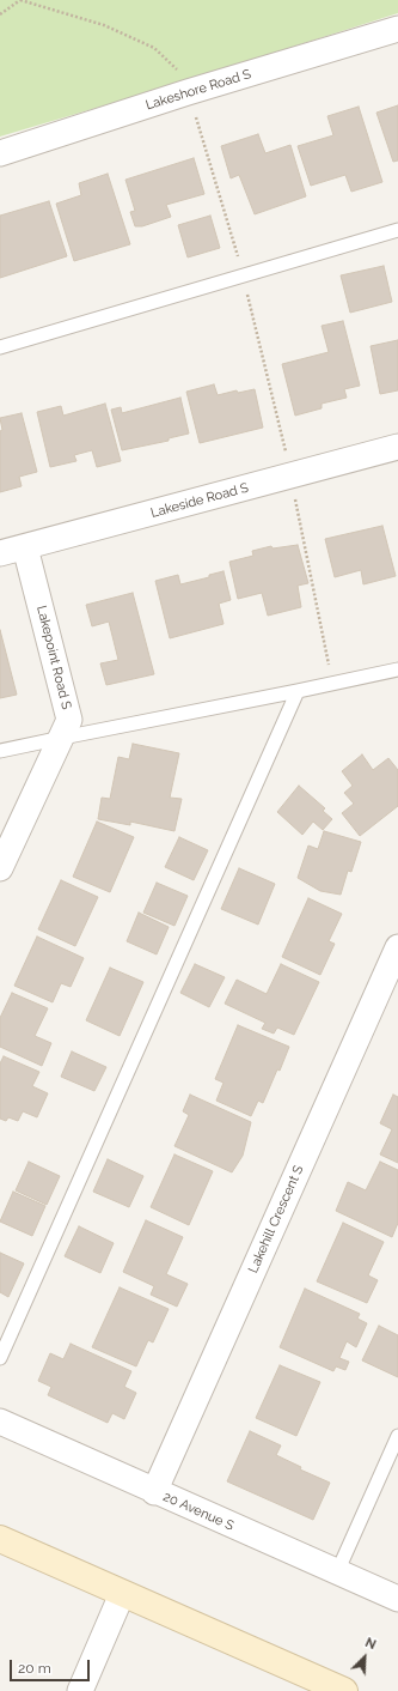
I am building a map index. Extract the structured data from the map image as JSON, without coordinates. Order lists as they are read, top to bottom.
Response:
{
  "streets": {
    "street": [
      "Lakeshore Road S",
      "Lakeside Road S",
      "Lakepoint Road S",
      "Lakehill Crescent S",
      "20 Avenue S"
    ]
  },
  "crossings": [
    ["Lakeside Road S", "Lakepoint Road S"],
    ["Lakehill Crescent S", "20 Avenue S"]
  ],
  "scale_bar": "20 m",
  "north": "top right"
}
